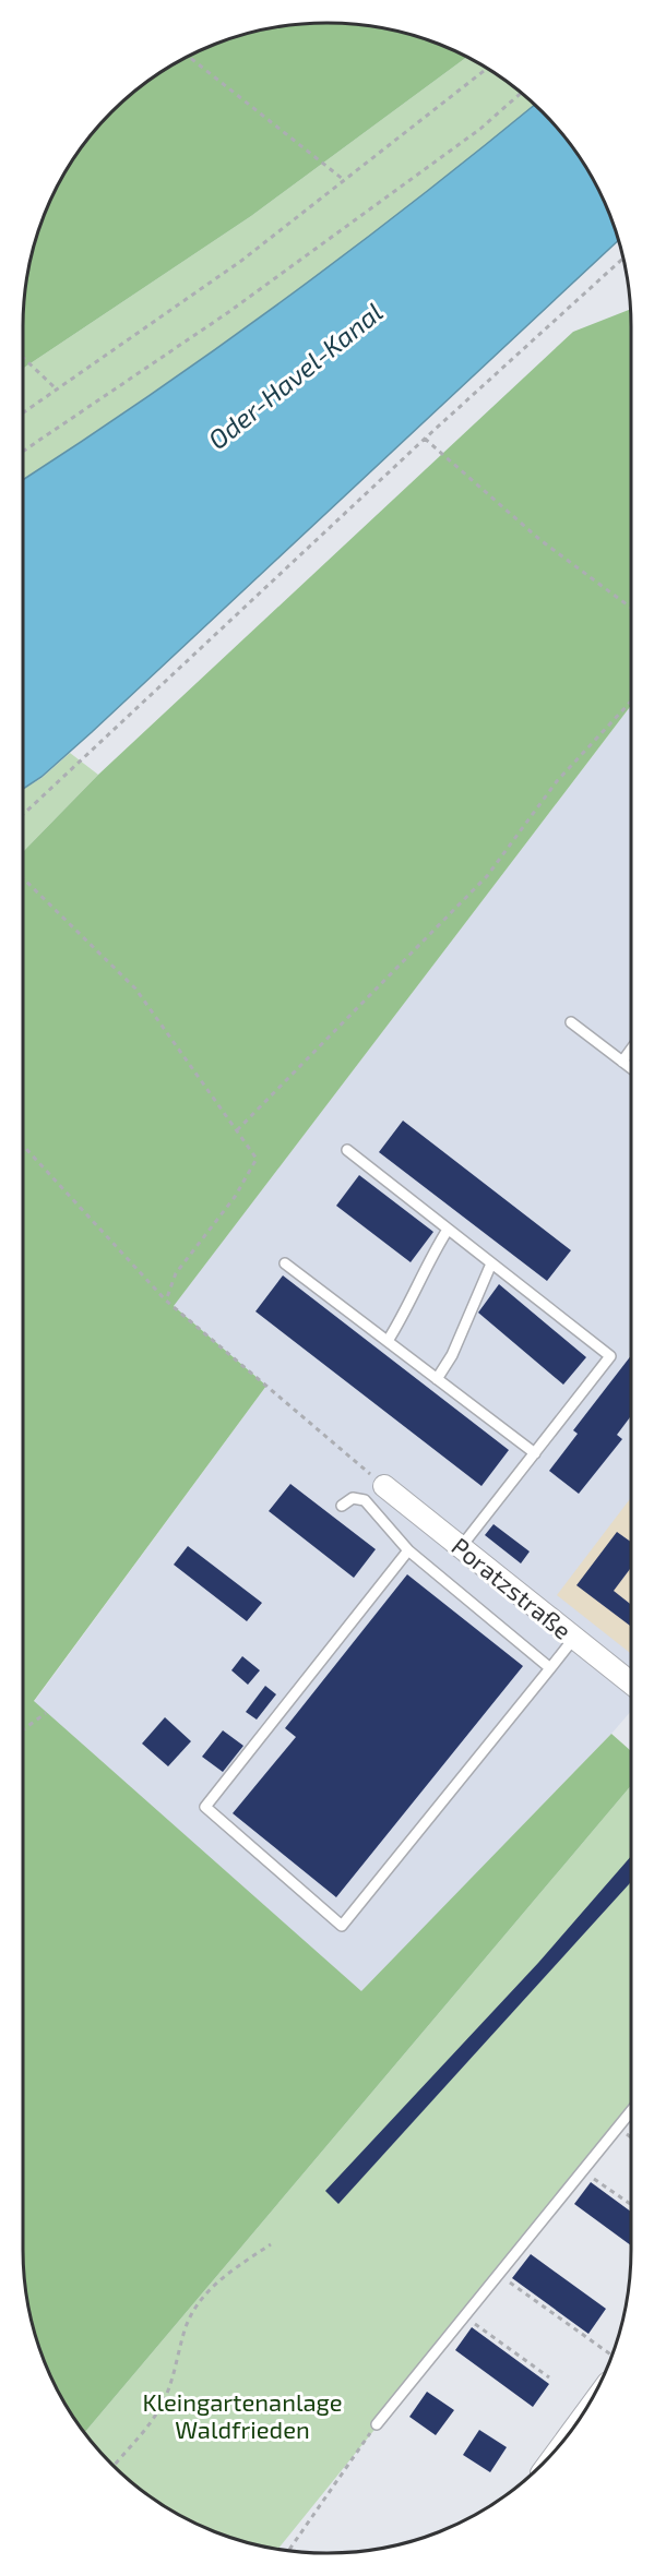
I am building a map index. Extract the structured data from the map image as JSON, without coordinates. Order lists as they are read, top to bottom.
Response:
{
  "streets": {
    "street": ["Poratzstraße"]
  },
  "water": ["Oder-Havel-Kanal"],
  "parks": ["Kleingartenanlage Waldfrieden"]
}
